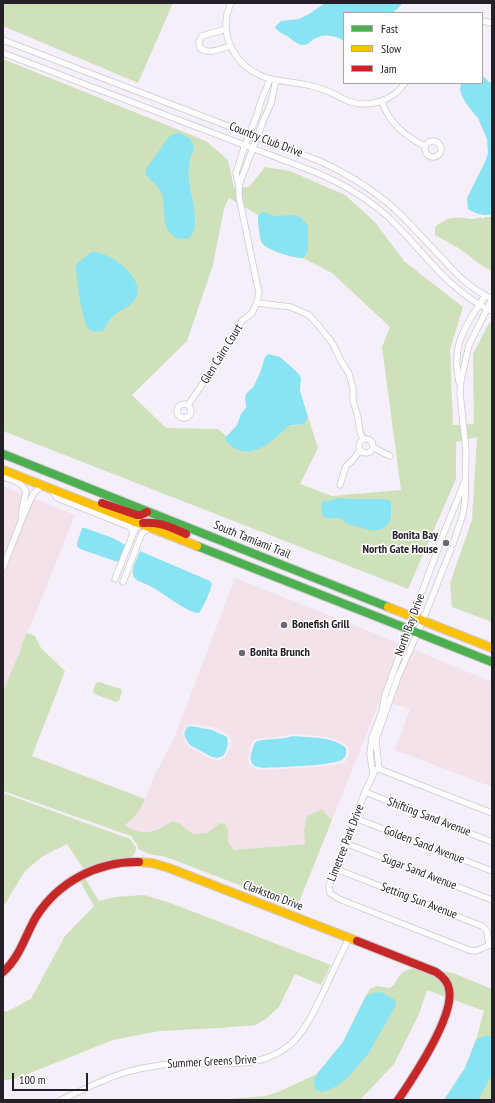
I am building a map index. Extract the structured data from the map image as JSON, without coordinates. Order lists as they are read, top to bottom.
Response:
{
  "streets": {
    "main road": ["South Tamiami Trail", "Clarkston Drive"],
    "street": [
      "Country Club Drive",
      "Glen Cairn Court",
      "North Bay Drive",
      "Shifting Sand Avenue",
      "Limetree Park Drive",
      "Golden Sand Avenue",
      "Sugar Sand Avenue",
      "Setting Sun Avenue",
      "Summer Greens Drive"
    ]
  },
  "crossings": [
    ["Country Club Drive", "North Bay Drive"],
    ["South Tamiami Trail", "North Bay Drive"],
    ["North Bay Drive", "Limetree Park Drive"],
    ["Shifting Sand Avenue", "Limetree Park Drive"],
    ["Limetree Park Drive", "Golden Sand Avenue"],
    ["Limetree Park Drive", "Sugar Sand Avenue"],
    ["Limetree Park Drive", "Setting Sun Avenue"],
    ["Clarkston Drive", "Summer Greens Drive"]
  ],
  "places": ["Bonita Bay North Gate House", "Bonefish Grill", "Bonita Brunch"],
  "legend": ["Fast", "Slow", "Jam"],
  "scale_bar": "100 m"
}
